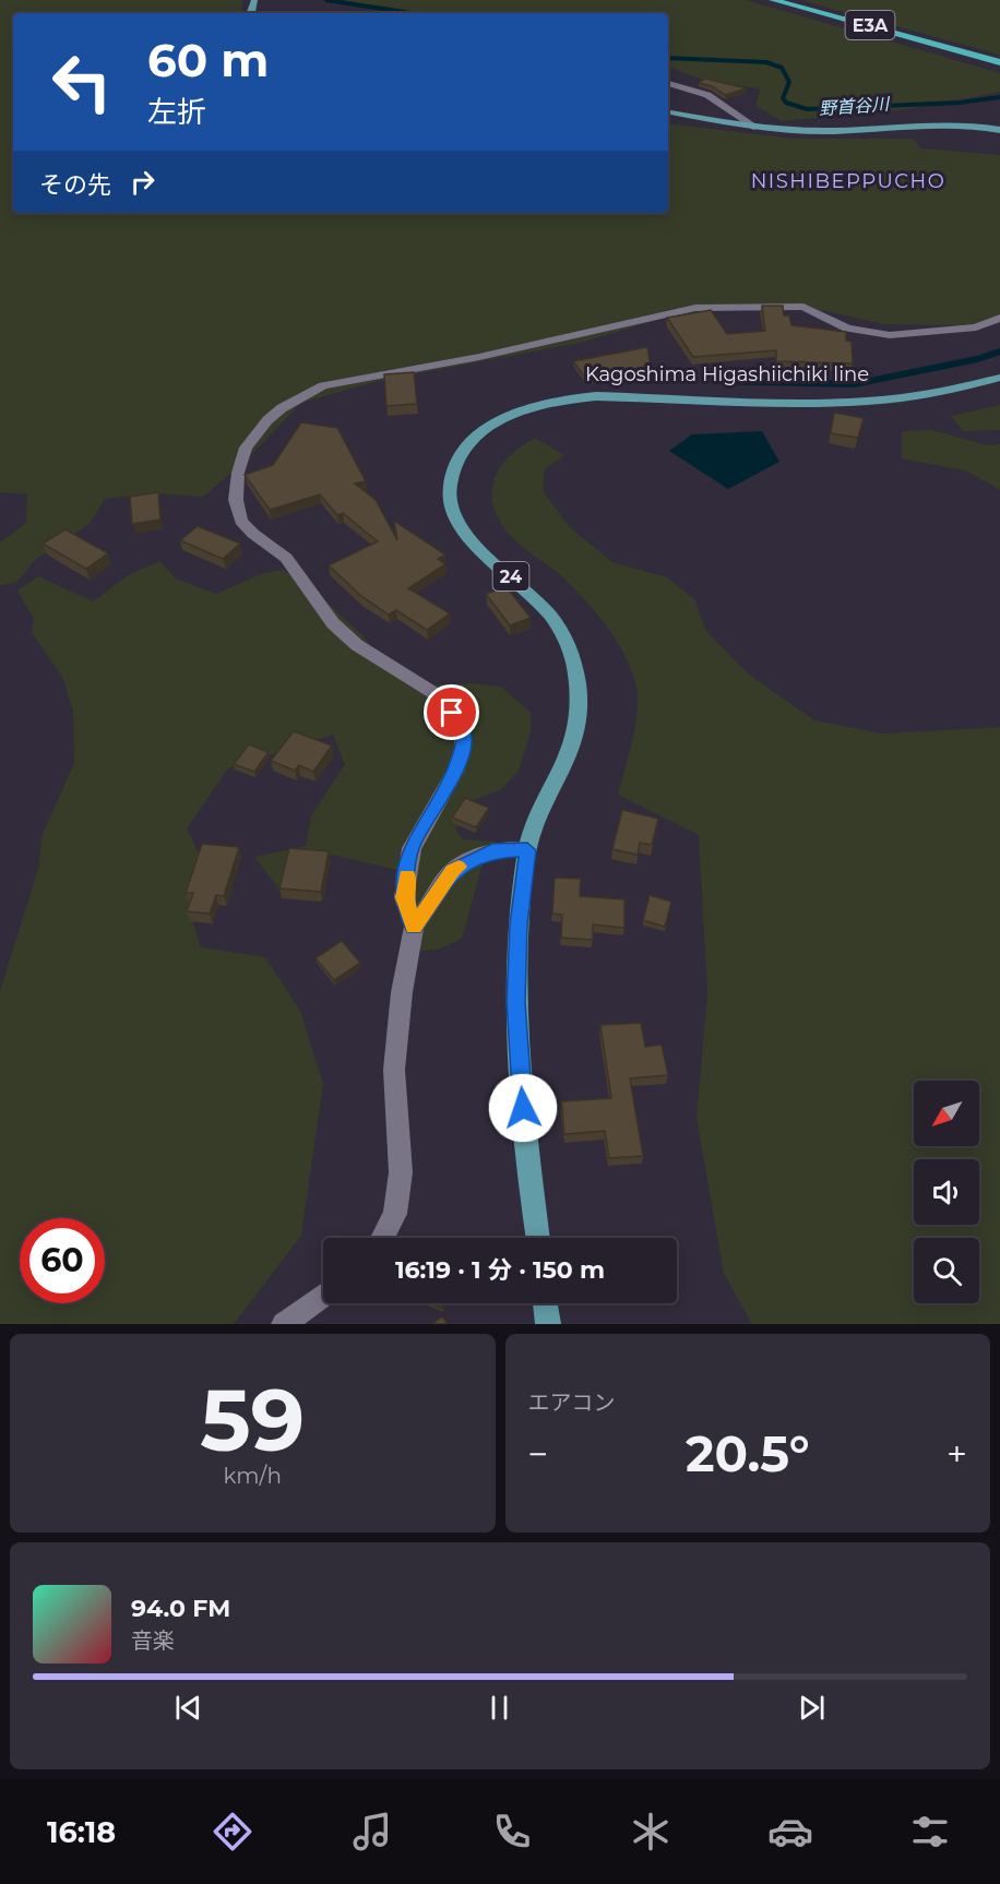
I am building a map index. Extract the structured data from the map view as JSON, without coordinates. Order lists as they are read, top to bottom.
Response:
{
  "streets": {
    "highway": ["E3A"],
    "main road": ["Kagoshima Higashiichiki line", "24"]
  },
  "districts": ["NISHIBEPPUCHO"],
  "water": ["野首谷川"],
  "north": "bottom left",
  "page": {
    "turn": ["60 m", "左折"],
    "then": "その先",
    "limit": "60",
    "trip": "16:19 · 1 分 · 150 m",
    "tile": [
      ["59", "km/h"],
      "エアコン"
    ],
    "heat": ["−", "20.5°", "+"],
    "song": ["94.0 FM", "音楽"],
    "tabs": "16:18"
  }
}
